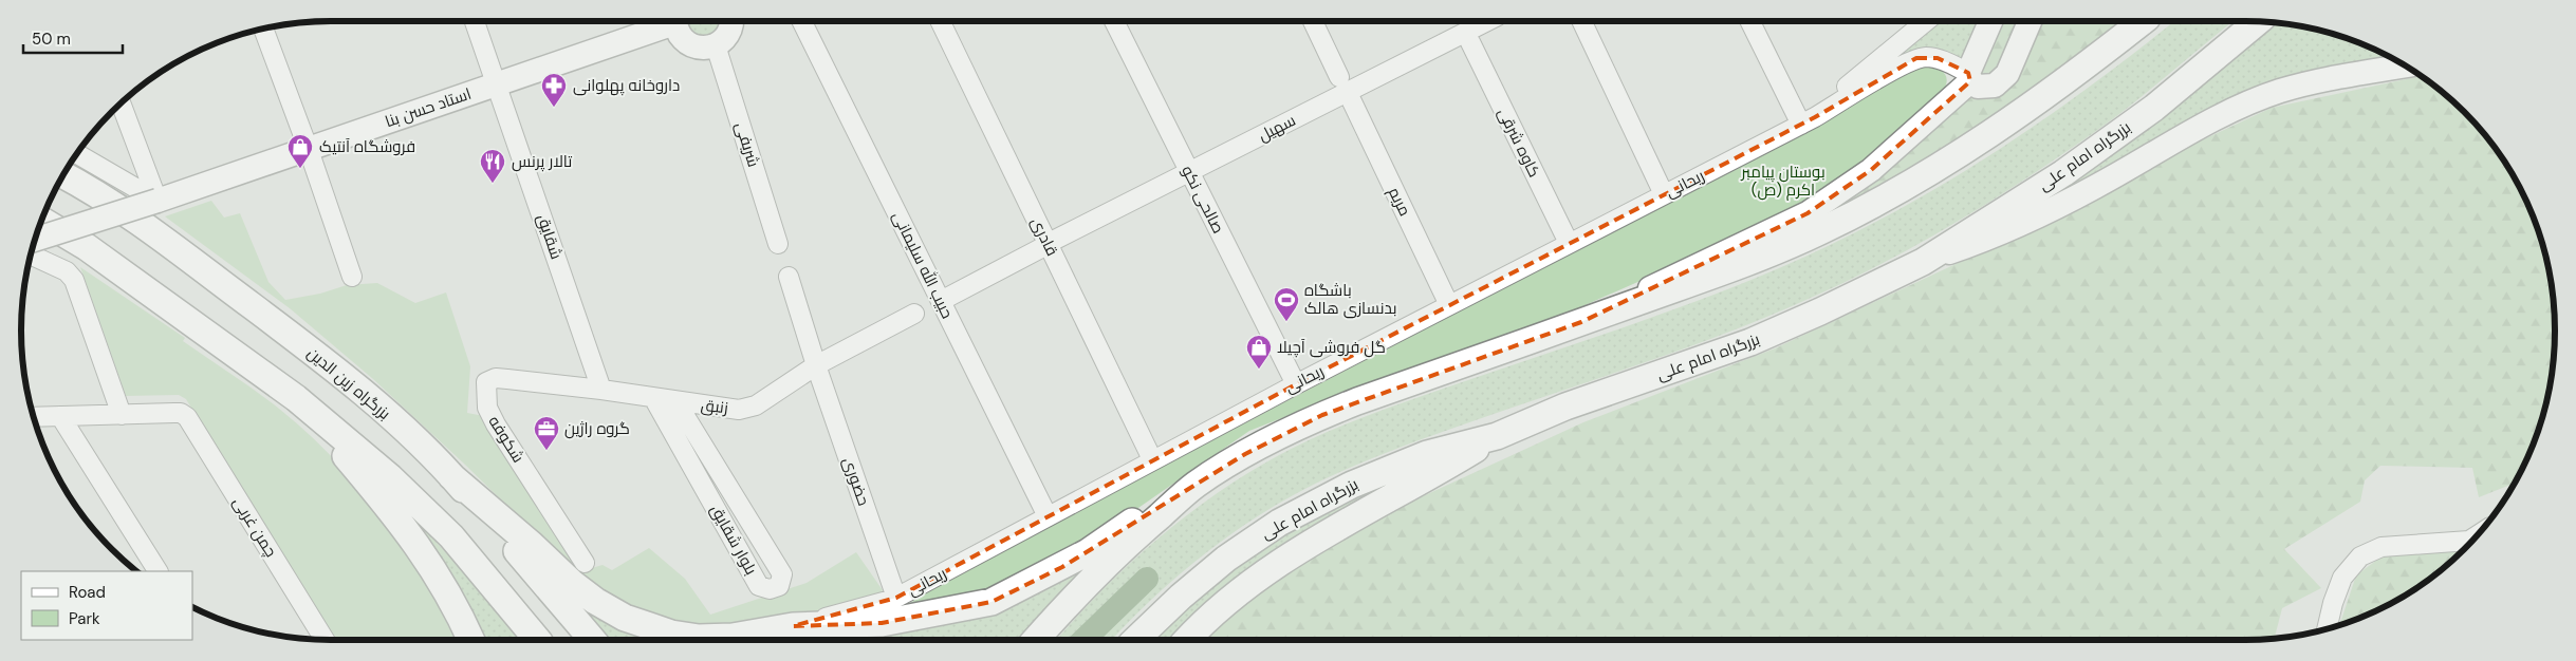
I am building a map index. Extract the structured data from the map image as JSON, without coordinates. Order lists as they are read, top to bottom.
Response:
{
  "streets": {
    "highway": ["بزرگراه امام علی", "بزرگراه زین الدین"],
    "main road": ["استاد حسن بنا", "ریحانی"],
    "street": [
      "سهیل",
      "کاوه شرقی",
      "شریفی",
      "صالحی نکو",
      "مریم",
      "شقایق",
      "قادری",
      "حبیب الله سلیمانی",
      "زنبق",
      "شکوفه",
      "حضوری",
      "چمن غربی",
      "بلوار شقایق"
    ]
  },
  "crossings": [
    ["استاد حسن بنا", "شقایق"],
    ["سهیل", "صالحی نکو"],
    ["سهیل", "حبیب الله سلیمانی"],
    ["کاوه شرقی", "ریحانی"],
    ["ریحانی", "صالحی نکو"],
    ["ریحانی", "مریم"],
    ["ریحانی", "قادری"],
    ["ریحانی", "حبیب الله سلیمانی"],
    ["ریحانی", "حضوری"],
    ["شقایق", "زنبق"],
    ["شقایق", "شکوفه"],
    ["زنبق", "شکوفه"],
    ["زنبق", "حضوری"],
    ["زنبق", "بلوار شقایق"]
  ],
  "parks": ["بوستان پیامبر اکرم (ص)"],
  "places": {
    "pharmacy": ["داروخانه پهلوانی"],
    "shop": ["فروشگاه آنتیک", "گل فروشی آچیلا"],
    "restaurant": ["تالار پرنس"],
    "sports": ["باشگاه بدنسازی هالک"],
    "office": ["گروه راژین"]
  },
  "legend": ["Road", "Park"],
  "scale_bar": "50 m"
}
